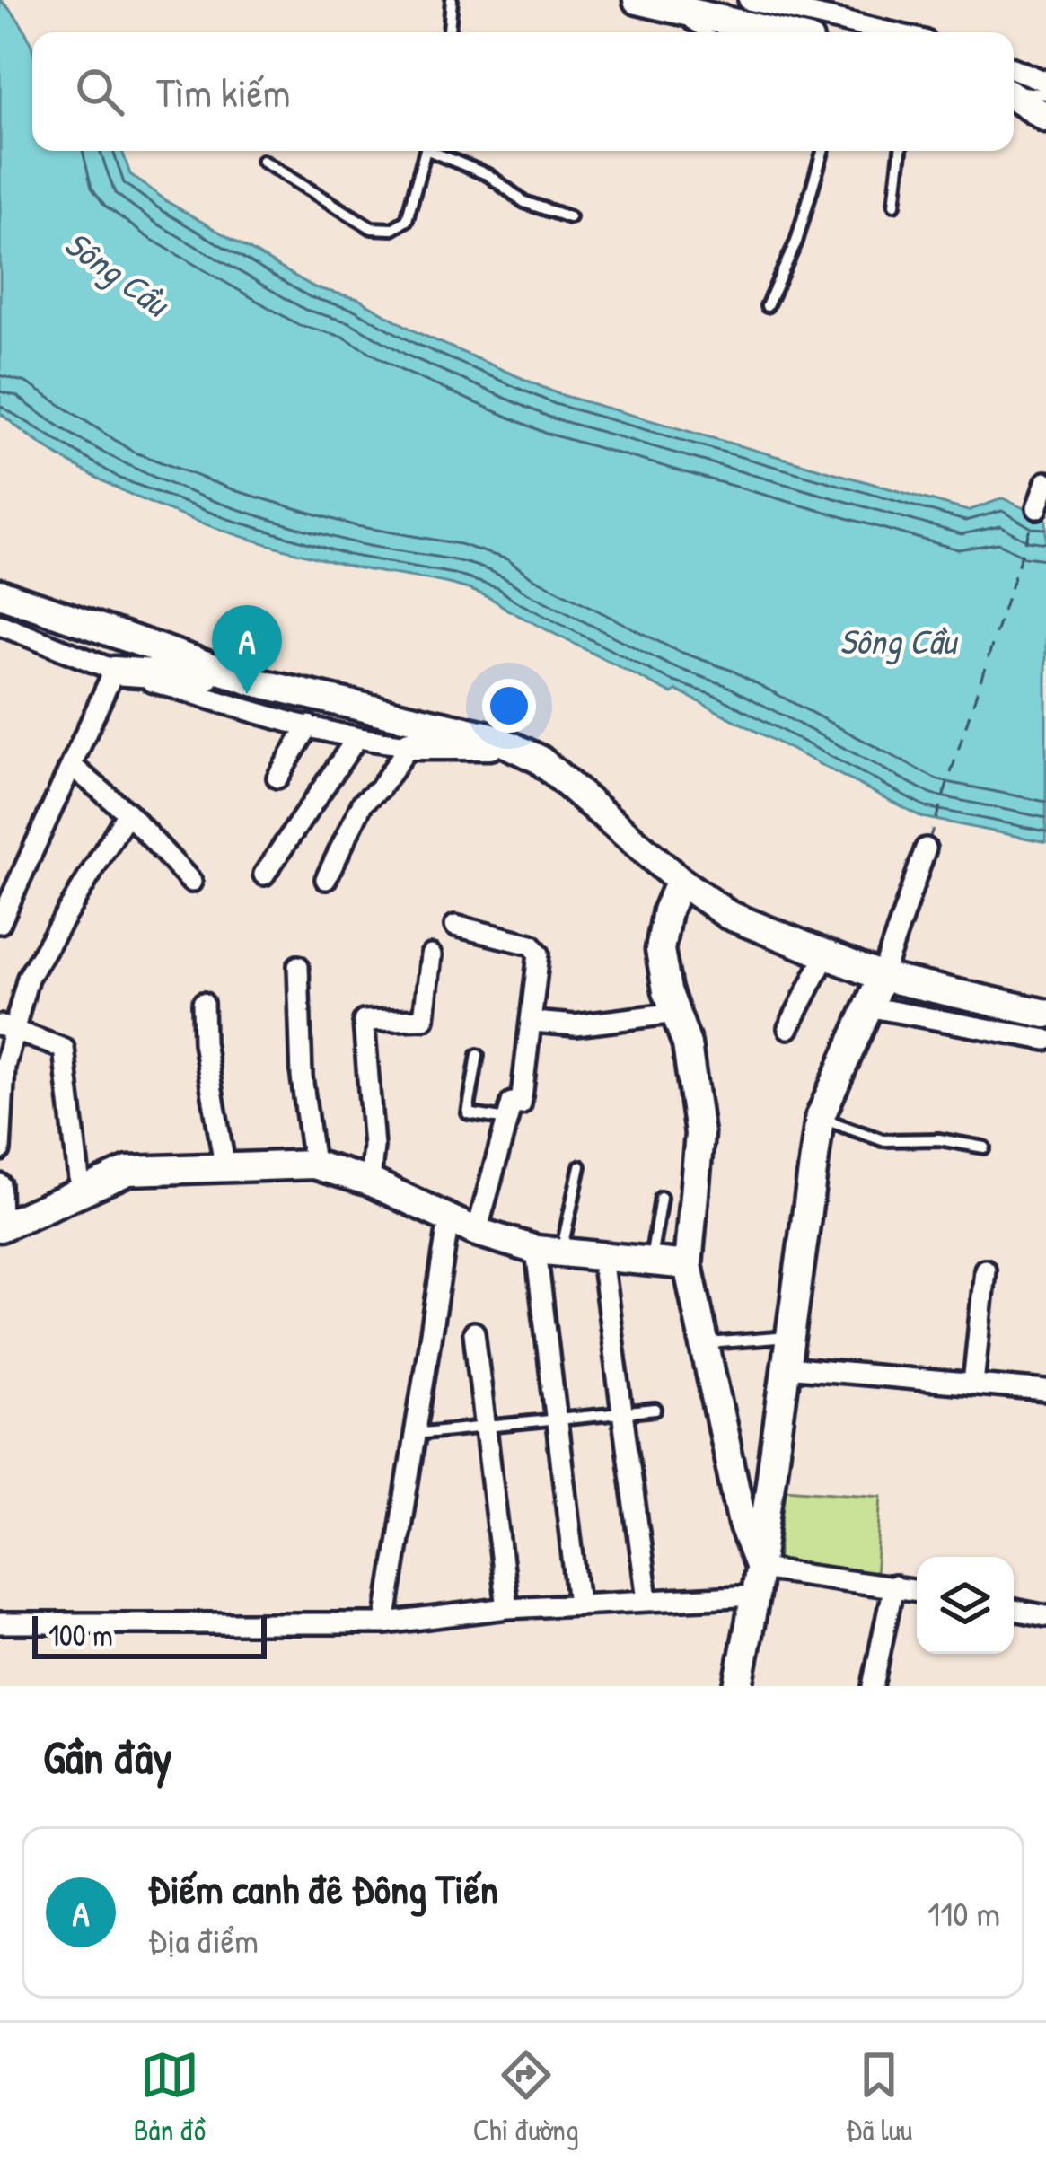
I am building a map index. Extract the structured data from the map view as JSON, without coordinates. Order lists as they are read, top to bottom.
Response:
{
  "water": ["Sông Cầu"],
  "scale_bar": "100 m",
  "page": {
    "search": "Tìm kiếm",
    "pins": "A",
    "scale": "100 m",
    "heading": "Gần đây",
    "list": [
      {
        "mark": "A",
        "name": "Điếm canh đê Đông Tiến",
        "note": "Địa điểm",
        "value": "110 m"
      }
    ],
    "nav": ["Bản đồ", "Chỉ đường", "Đã lưu"]
  }
}
